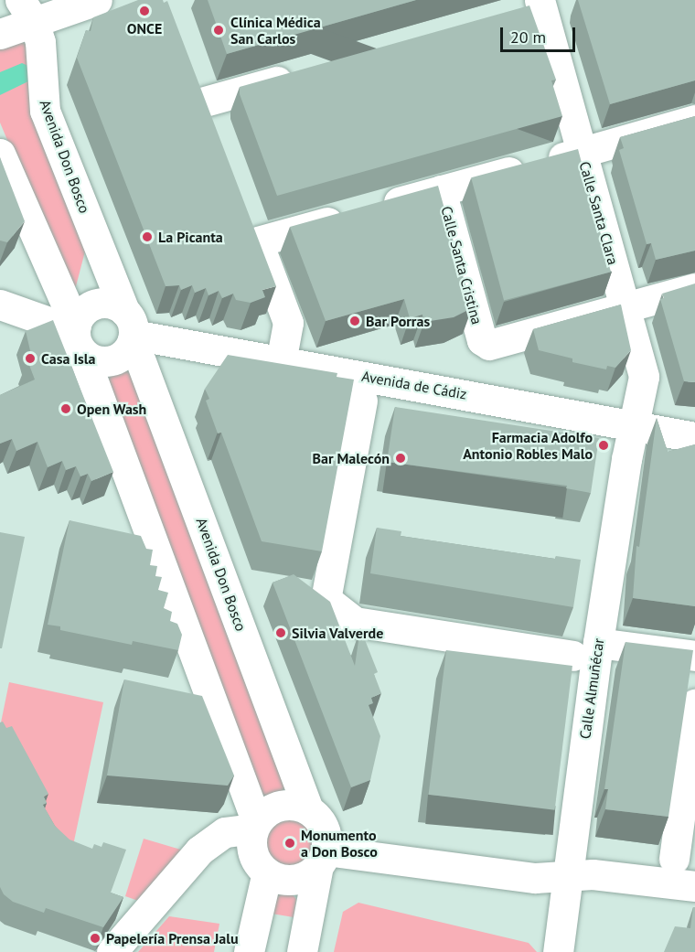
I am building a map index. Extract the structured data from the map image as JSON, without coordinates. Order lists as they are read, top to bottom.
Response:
{
  "streets": {
    "street": [
      "Avenida Don Bosco",
      "Calle Santa Clara",
      "Calle Santa Cristina",
      "Avenida de Cádiz",
      "Calle Almuñécar"
    ]
  },
  "crossings": [
    ["Avenida Don Bosco", "Avenida de Cádiz"],
    ["Calle Santa Clara", "Calle Santa Cristina"],
    ["Calle Santa Clara", "Avenida de Cádiz"],
    ["Calle Santa Clara", "Calle Almuñécar"],
    ["Avenida de Cádiz", "Calle Almuñécar"]
  ],
  "places": [
    "ONCE",
    "Clínica Médica San Carlos",
    "La Picanta",
    "Bar Porras",
    "Casa Isla",
    "Open Wash",
    "Farmacia Adolfo Antonio Robles Malo",
    "Bar Malecón",
    "Silvia Valverde",
    "Monumento a Don Bosco",
    "Papelería Prensa Jalu"
  ],
  "scale_bar": "20 m"
}
